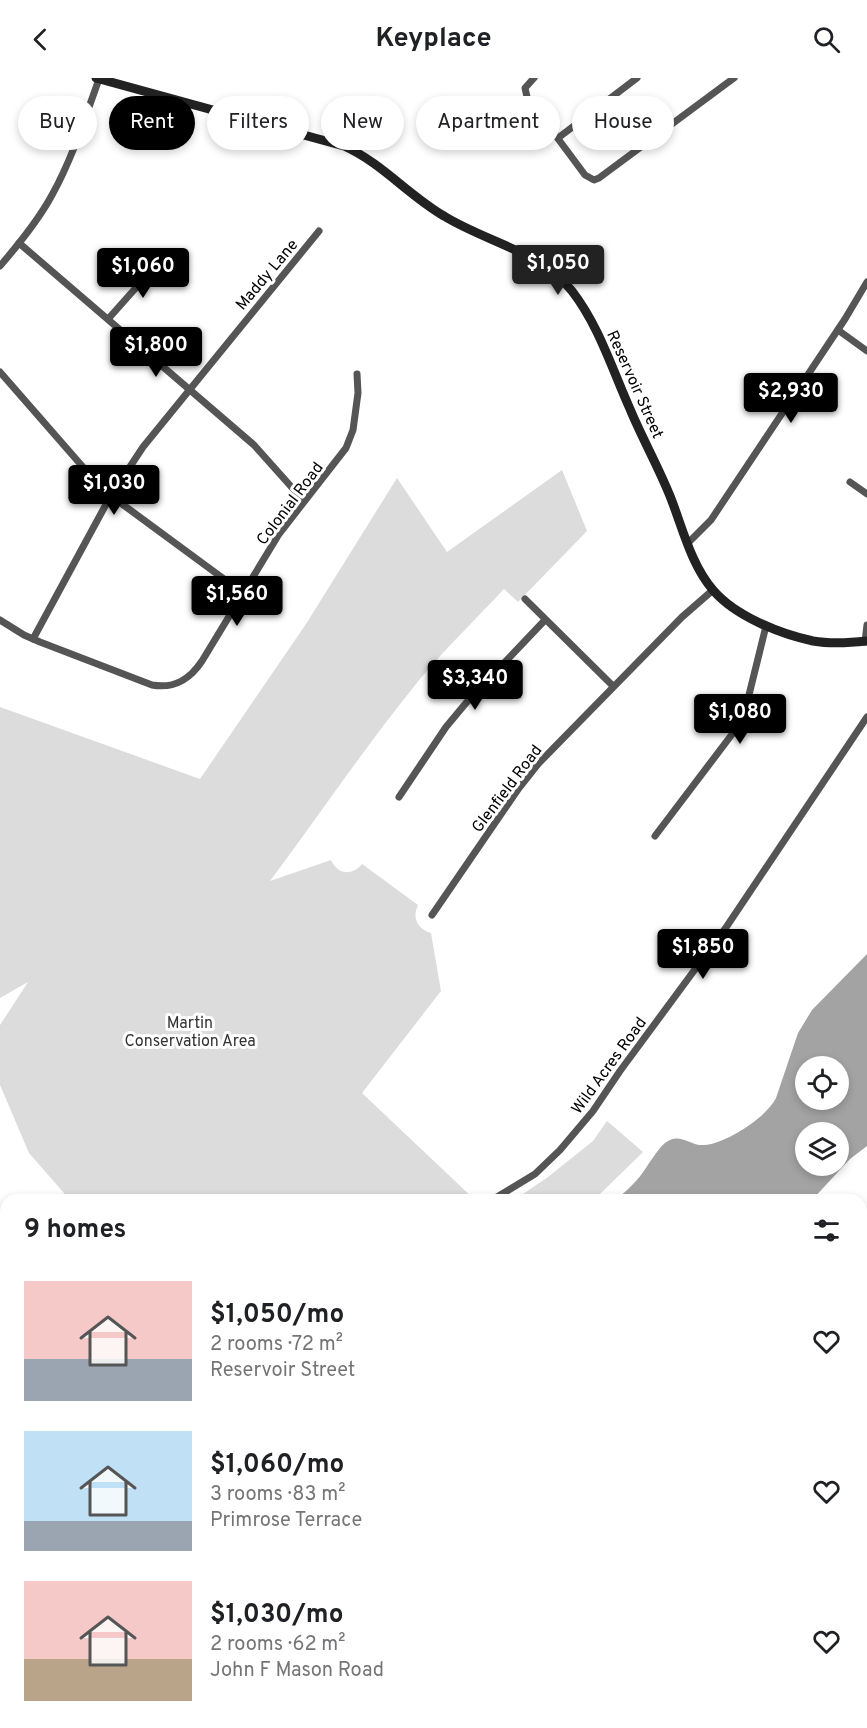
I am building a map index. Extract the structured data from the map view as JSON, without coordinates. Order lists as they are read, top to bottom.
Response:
{
  "streets": {
    "street": [
      "Maddy Lane",
      "Reservoir Street",
      "Colonial Road",
      "Glenfield Road",
      "Wild Acres Road"
    ]
  },
  "crossings": [
    ["Maddy Lane", "Colonial Road"],
    ["Reservoir Street", "Glenfield Road"]
  ],
  "parks": ["Martin Conservation Area"],
  "page": {
    "header": "Keyplace",
    "chip": [
      "Buy",
      "Rent",
      "Filters",
      "New",
      "Apartment",
      "House"
    ],
    "price": [
      "$1,050",
      "$1,060",
      "$1,800",
      "$2,930",
      "$1,030",
      "$1,560",
      "$3,340",
      "$1,080",
      "$1,850"
    ],
    "heading": "9 homes",
    "list": [
      {
        "name": "$1,050/mo",
        "note": "2 rooms · 72 m² · Reservoir Street"
      },
      {
        "name": "$1,060/mo",
        "note": "3 rooms · 83 m² · Primrose Terrace"
      },
      {
        "name": "$1,030/mo",
        "note": "2 rooms · 62 m² · John F Mason Road"
      }
    ]
  }
}
